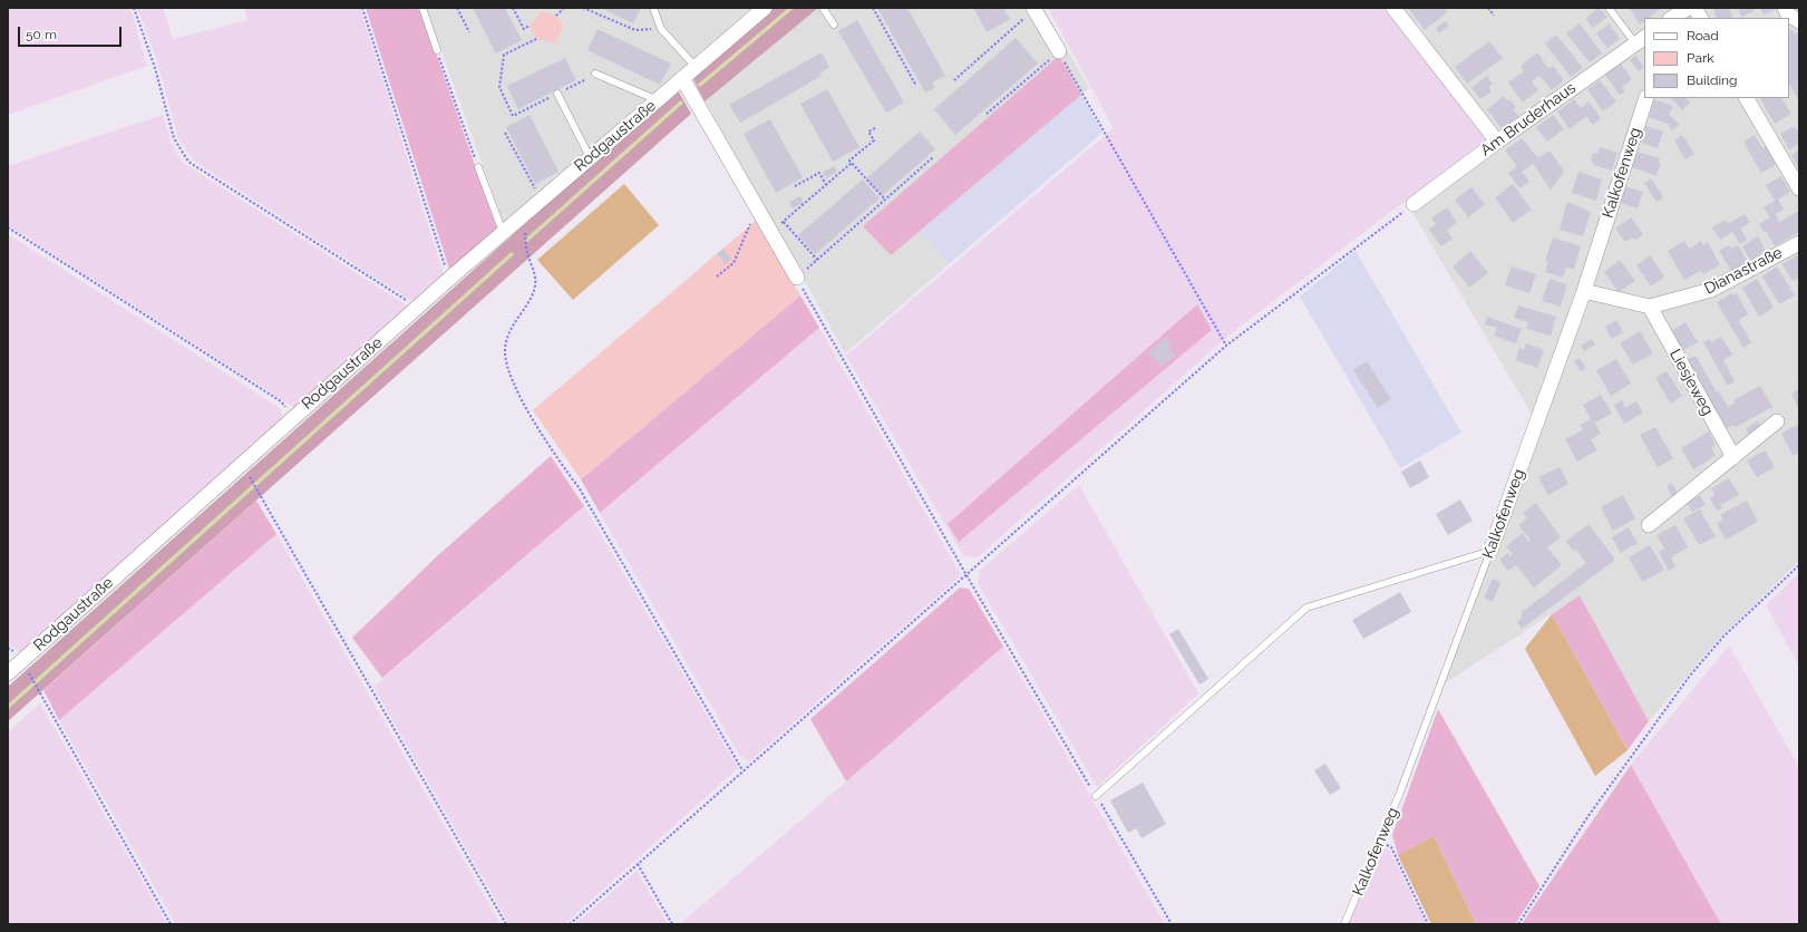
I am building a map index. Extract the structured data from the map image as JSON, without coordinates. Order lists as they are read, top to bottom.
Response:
{
  "streets": {
    "street": [
      "Am Bruderhaus",
      "Rodgaustraße",
      "Kalkofenweg",
      "Dianastraße",
      "Liesjeweg"
    ]
  },
  "crossings": [
    ["Dianastraße", "Liesjeweg"]
  ],
  "legend": ["Road", "Park", "Building"],
  "scale_bar": "50 m"
}
